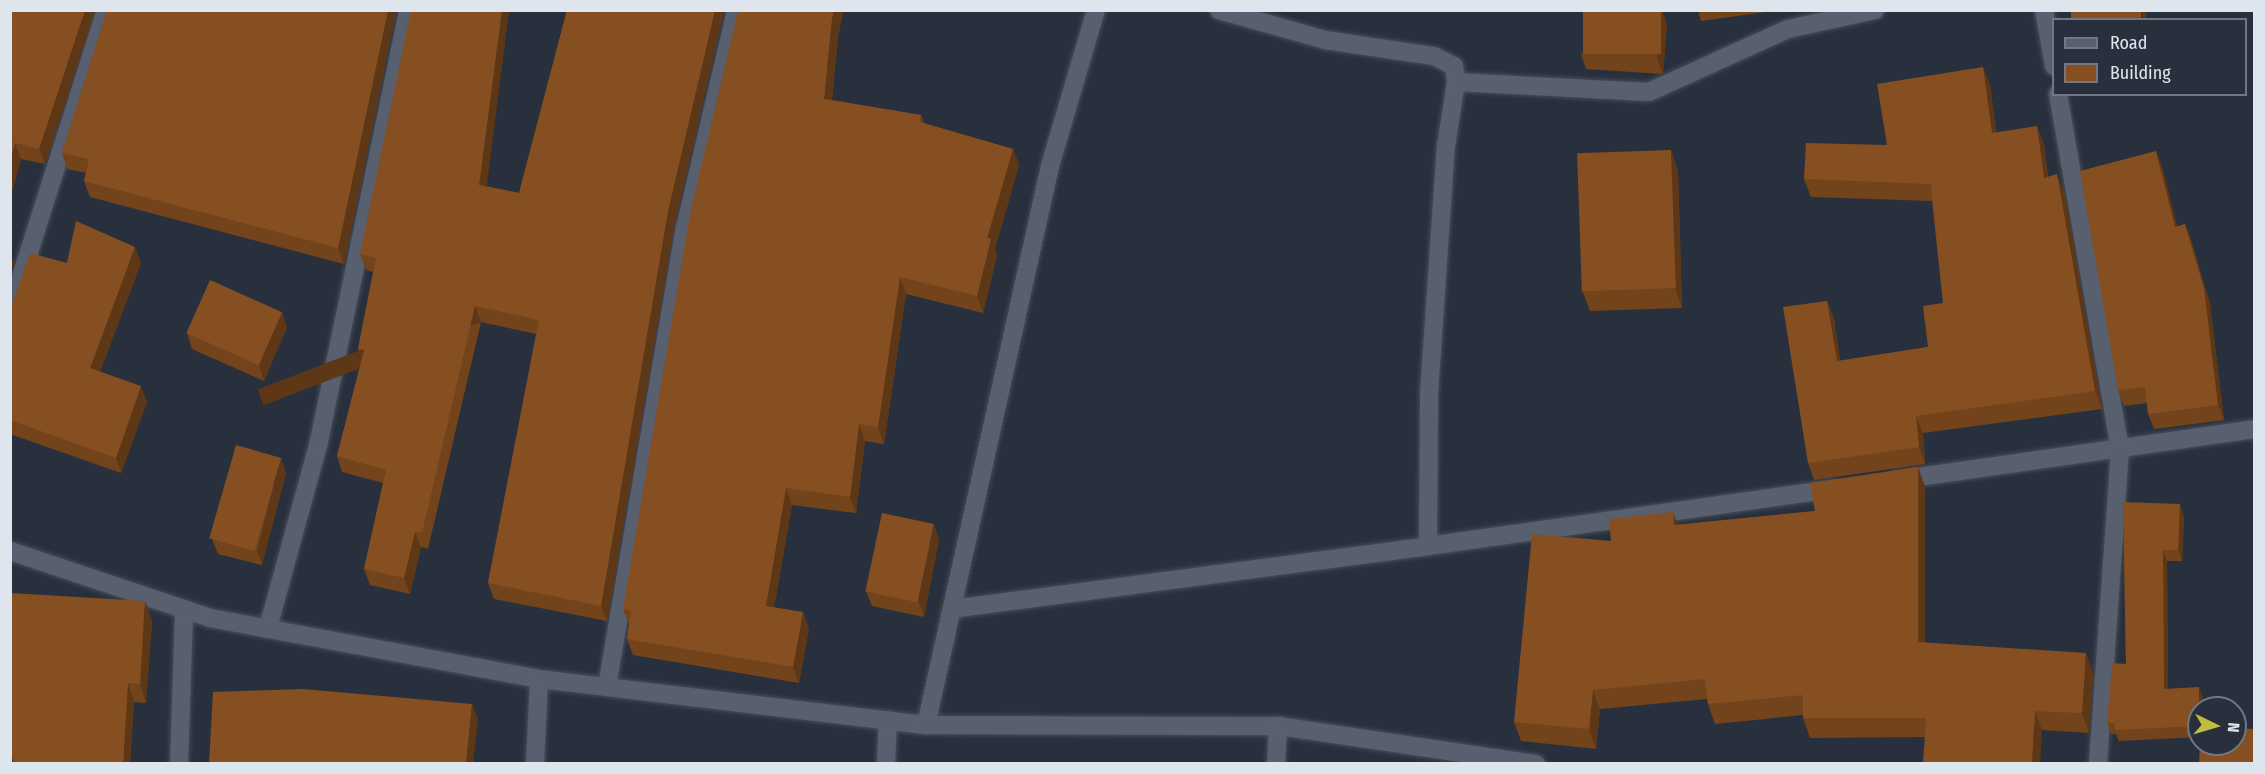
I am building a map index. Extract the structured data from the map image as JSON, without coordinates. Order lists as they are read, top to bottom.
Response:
{
  "legend": ["Road", "Building"],
  "north": "right"
}
